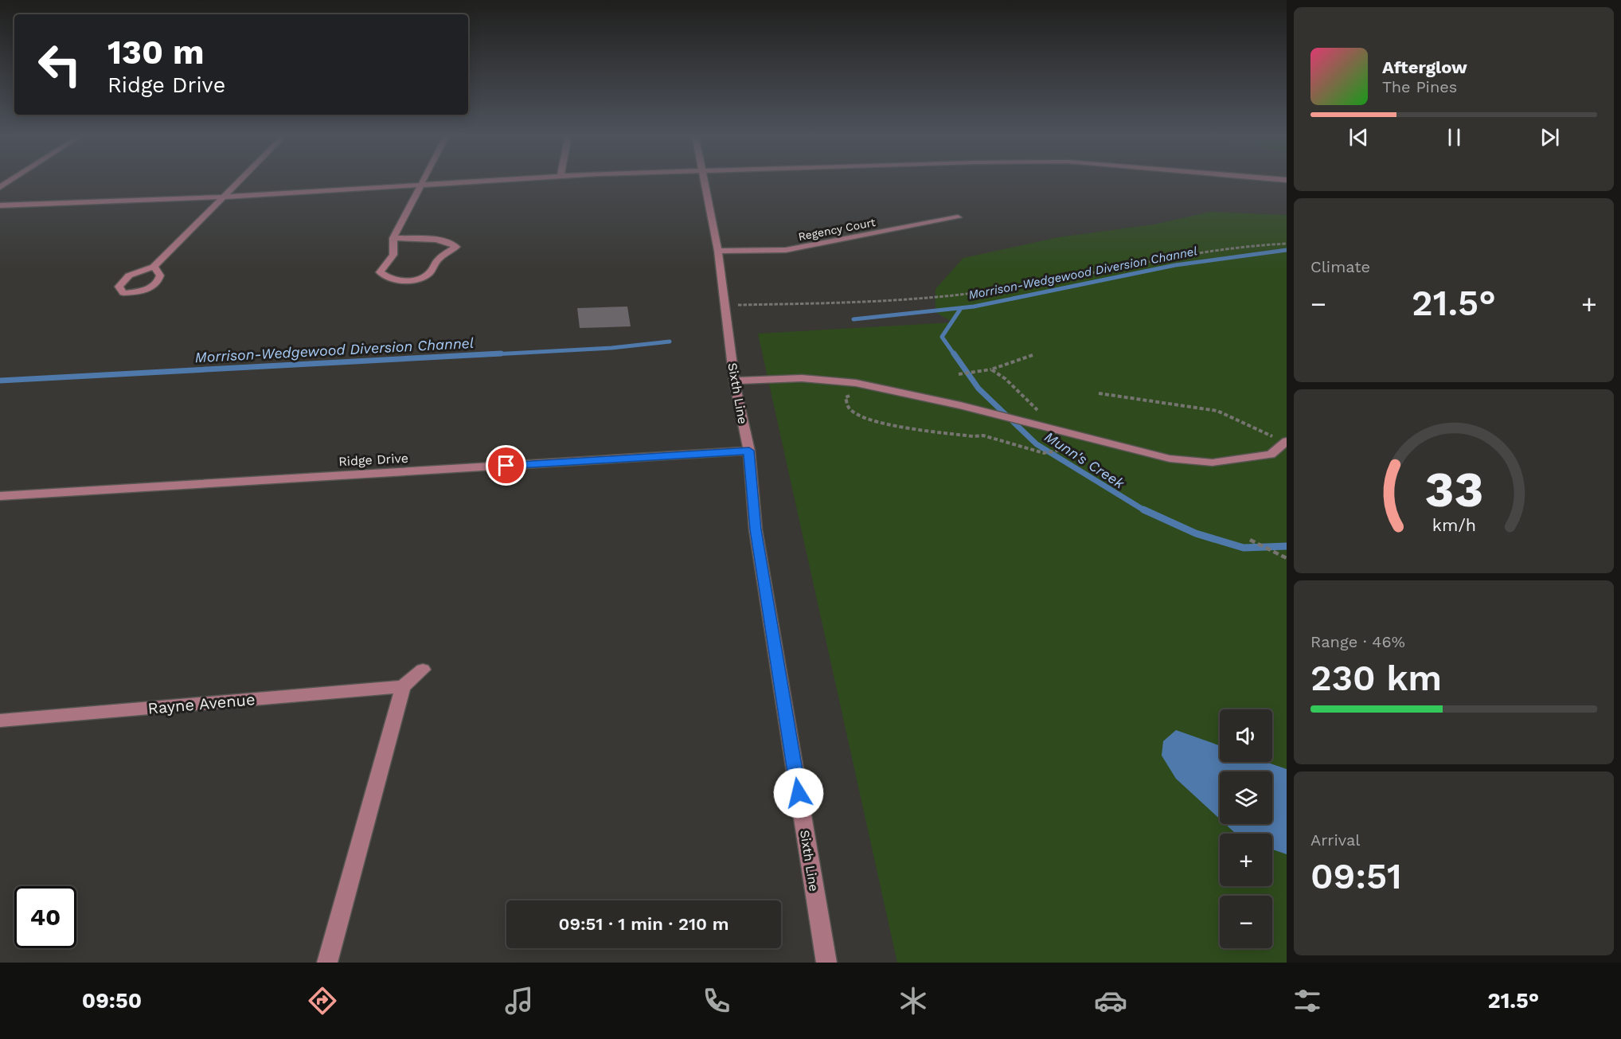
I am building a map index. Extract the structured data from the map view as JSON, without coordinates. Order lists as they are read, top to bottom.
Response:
{
  "streets": {
    "street": [
      "Regency Court",
      "Sixth Line",
      "Ridge Drive",
      "Rayne Avenue"
    ]
  },
  "crossings": [
    ["Regency Court", "Sixth Line"],
    ["Sixth Line", "Ridge Drive"]
  ],
  "water": ["Morrison-Wedgewood Diversion Channel", "Munn's Creek"],
  "page": {
    "turn": ["130 m", "Ridge Drive"],
    "song": ["Afterglow", "The Pines"],
    "tile": [
      "Climate",
      ["Range · 46%", "230 km"],
      ["Arrival", "09:51"]
    ],
    "heat": ["−", "21.5°", "+"],
    "map_buttons": ["+", "−"],
    "limit": "40",
    "trip": "09:51 · 1 min · 210 m",
    "tabs": ["09:50", "21.5°"],
    "gauge": ["33", "km/h"]
  }
}
